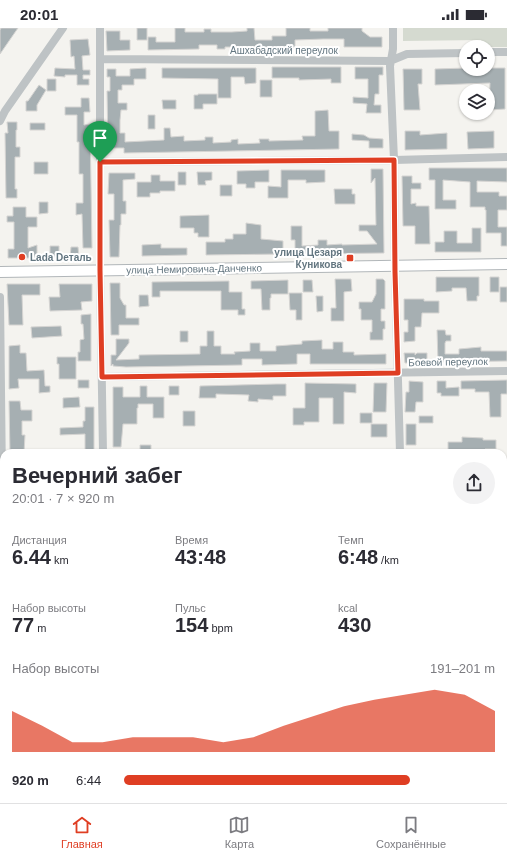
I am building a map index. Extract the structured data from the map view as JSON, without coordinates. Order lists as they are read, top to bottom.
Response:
{
  "streets": {
    "main road": ["улица Немировича-Данченко"],
    "street": ["Ашхабадский переулок", "Боевой переулок"]
  },
  "places": {
    "other": ["Lada Dеталь"],
    "transit": ["улица Цезаря Куникова"]
  },
  "page": {
    "status": "20:01",
    "heading": ["Вечерний забег", "20:01 · 7 × 920 m"],
    "stats": [
      ["Дистанция", "6.44 km"],
      ["Время", "43:48"],
      ["Темп", "6:48 /km"],
      ["Набор высоты", "77 m"],
      ["Пульс", "154 bpm"],
      ["kcal", "430"]
    ],
    "chart": ["Набор высоты", "191–201 m"],
    "list": [
      {
        "name": "920 m",
        "note": "6:44"
      }
    ],
    "tabs": ["Главная", "Карта", "Сохранённые"]
  }
}
